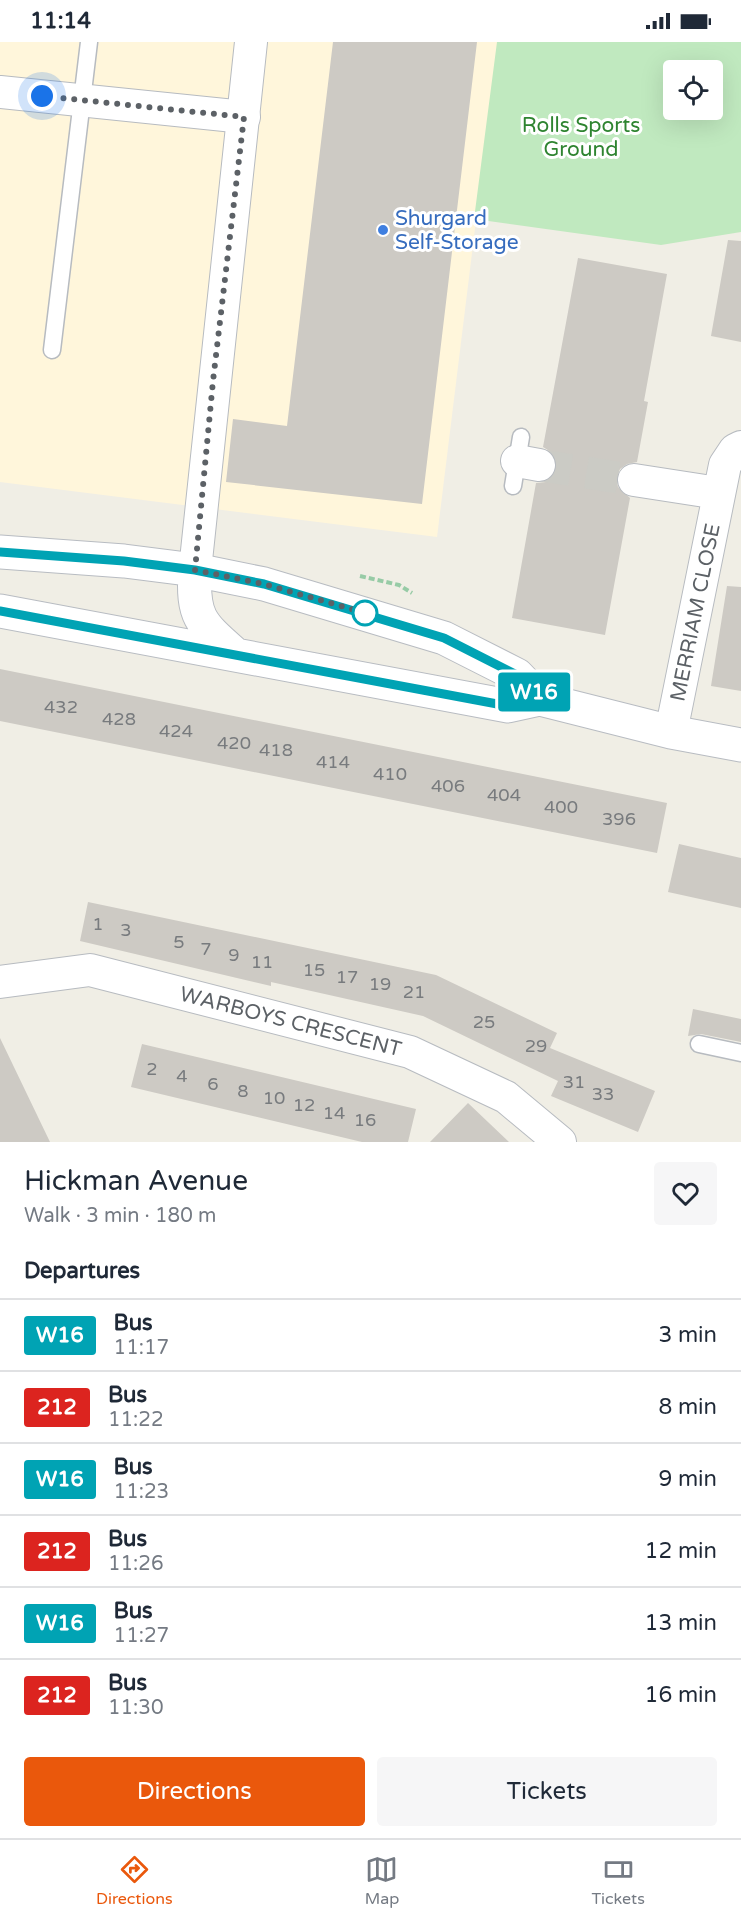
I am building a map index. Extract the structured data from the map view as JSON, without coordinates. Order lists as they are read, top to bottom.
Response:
{
  "streets": {
    "street": ["MERRIAM CLOSE", "WARBOYS CRESCENT"]
  },
  "parks": ["Rolls Sports Ground"],
  "places": ["Shurgard Self-Storage"],
  "lines": ["bus line W16"],
  "house_numbers": [
    "432",
    "428",
    "424",
    "420",
    "418",
    "414",
    "410",
    "406",
    "404",
    "400",
    "396",
    "1",
    "3",
    "5",
    "7",
    "9",
    "11",
    "15",
    "17",
    "19",
    "21",
    "25",
    "29",
    "2",
    "4",
    "31",
    "6",
    "8",
    "33",
    "10",
    "12",
    "14",
    "16"
  ],
  "page": {
    "status": "11:14",
    "on_map": "W16",
    "heading": [
      ["Hickman Avenue", "Walk · 3 min · 180 m"],
      "Departures"
    ],
    "list": [
      {
        "mark": "W16",
        "name": "Bus",
        "note": "11:17",
        "value": "3 min"
      },
      {
        "mark": "212",
        "name": "Bus",
        "note": "11:22",
        "value": "8 min"
      },
      {
        "mark": "W16",
        "name": "Bus",
        "note": "11:23",
        "value": "9 min"
      },
      {
        "mark": "212",
        "name": "Bus",
        "note": "11:26",
        "value": "12 min"
      },
      {
        "mark": "W16",
        "name": "Bus",
        "note": "11:27",
        "value": "13 min"
      },
      {
        "mark": "212",
        "name": "Bus",
        "note": "11:30",
        "value": "16 min"
      }
    ],
    "buttons": ["Directions", "Tickets"],
    "tabs": ["Directions", "Map", "Tickets"]
  }
}
